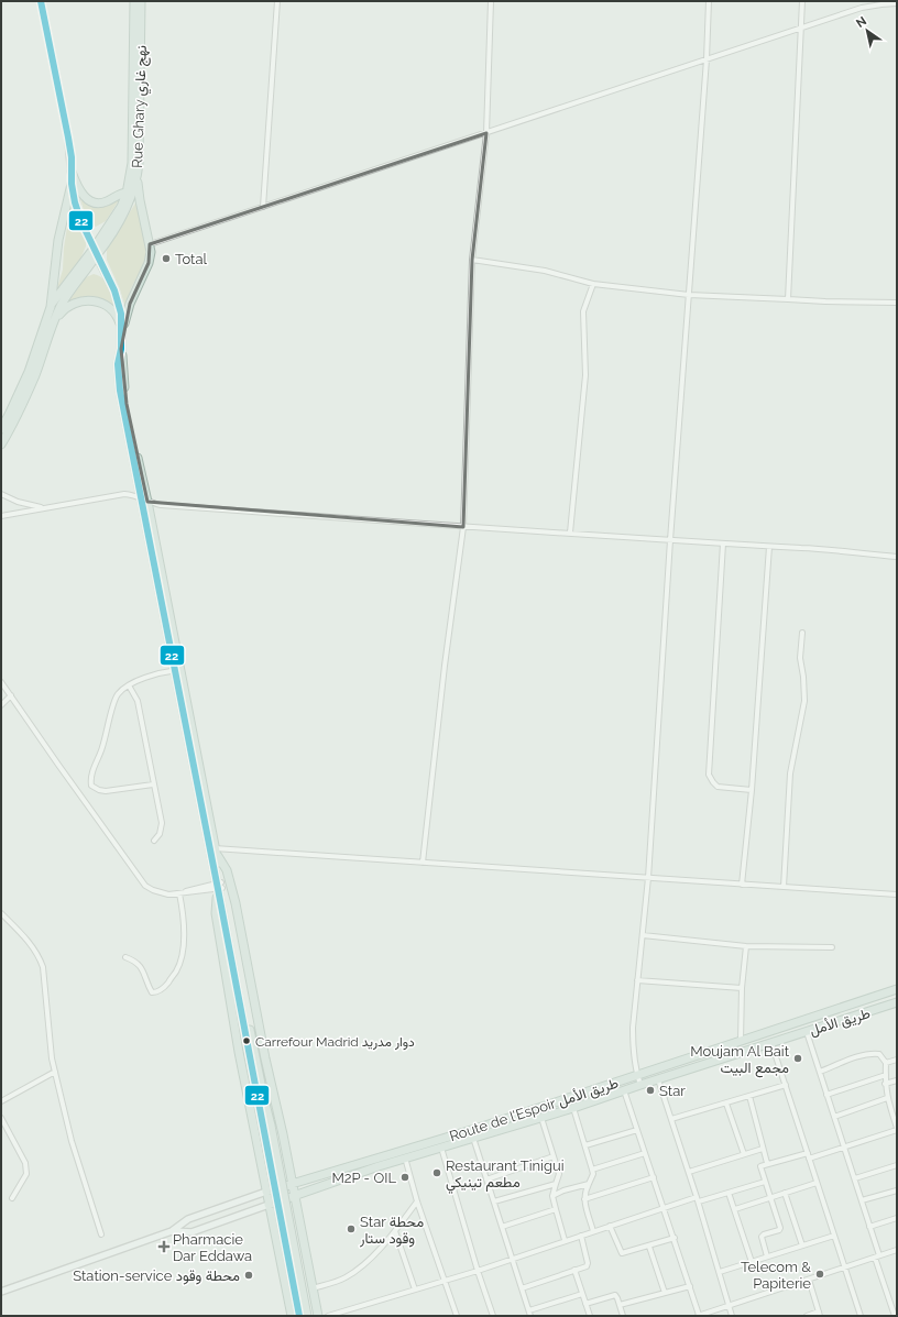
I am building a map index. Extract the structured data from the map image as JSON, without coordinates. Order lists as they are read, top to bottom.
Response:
{
  "streets": {
    "highway": ["Rue Ghary نهج غاري", "طريق الأمل", "Route de l’Espoir طريق الأمل"]
  },
  "crossings": [
    ["طريق الأمل", "Route de l’Espoir طريق الأمل"]
  ],
  "places": {
    "other": [
      "Total",
      "Carrefour Madrid دوار مدريد",
      "Moujam Al Bait مجمع البيت",
      "Star",
      "Restaurant Tinigui مطعم تينيكي",
      "M2P - OIL",
      "Star محطة وقود ستار",
      "Telecom & Papiterie",
      "Station-service محطة وقود"
    ],
    "health": ["Pharmacie Dar Eddawa"]
  },
  "lines": ["transit line 22"],
  "north": "top left"
}
